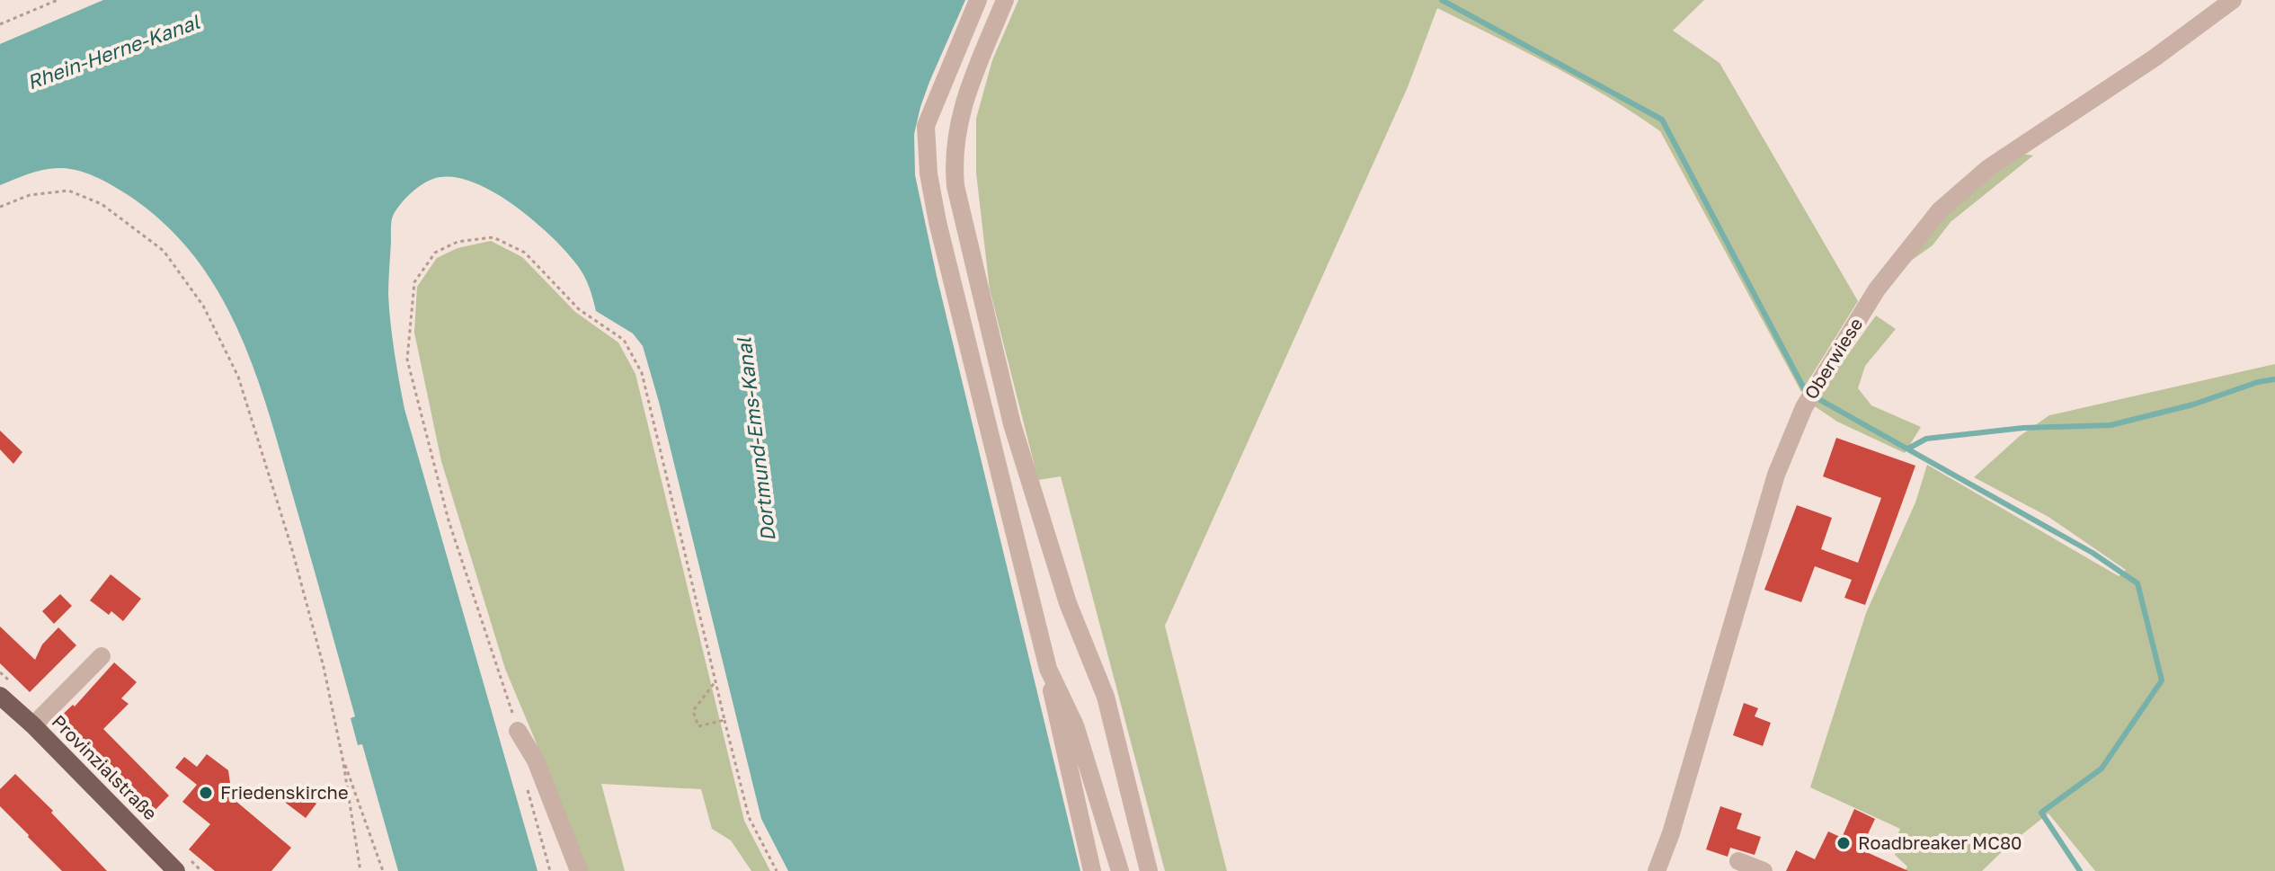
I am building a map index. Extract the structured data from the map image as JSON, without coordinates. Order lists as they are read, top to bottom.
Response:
{
  "streets": {
    "main road": ["Provinzialstraße"],
    "street": ["Oberwiese"]
  },
  "water": ["Rhein-Herne-Kanal", "Dortmund-Ems-Kanal"],
  "places": ["Friedenskirche", "Roadbreaker MC80"]
}
